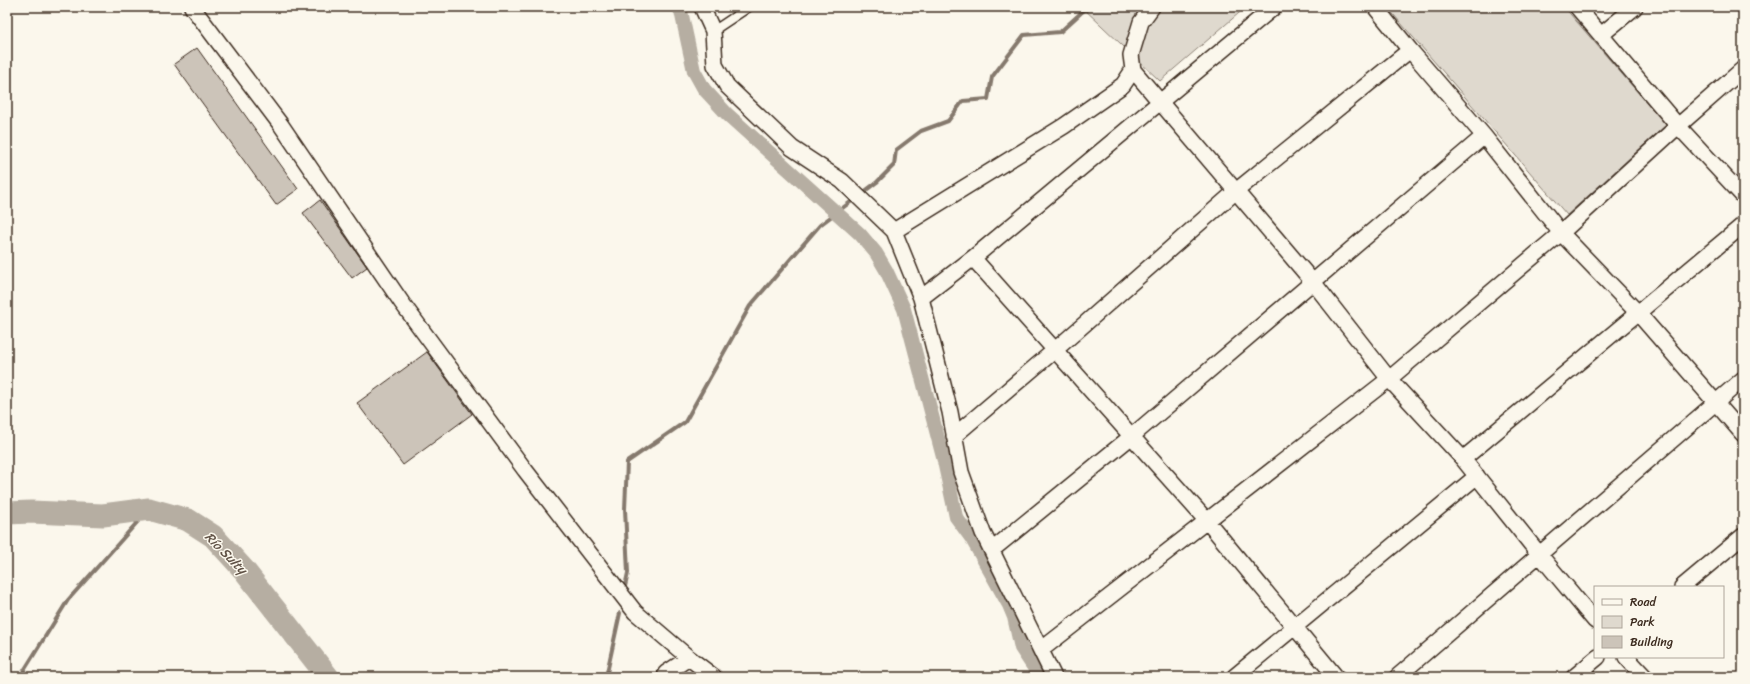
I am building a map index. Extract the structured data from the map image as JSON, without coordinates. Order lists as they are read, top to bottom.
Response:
{
  "water": ["Río Sulty"],
  "legend": ["Road", "Park", "Building"]
}
